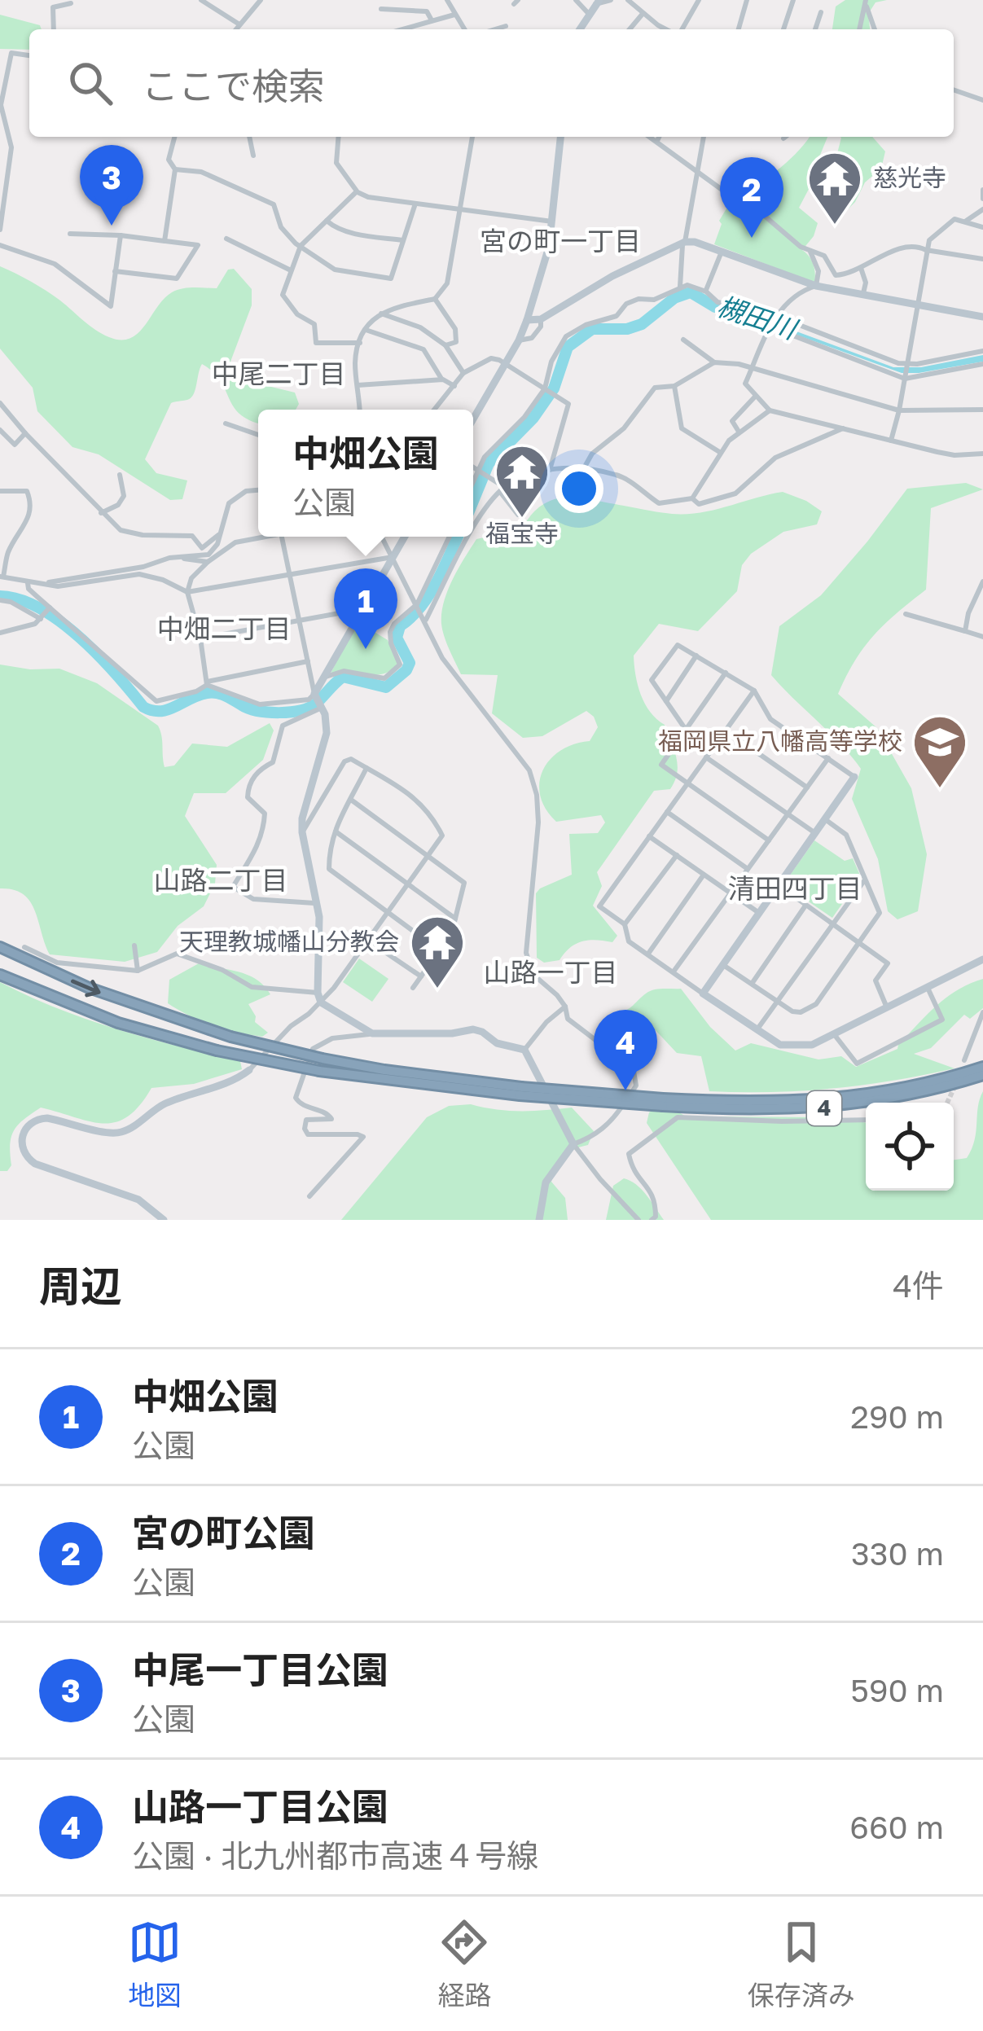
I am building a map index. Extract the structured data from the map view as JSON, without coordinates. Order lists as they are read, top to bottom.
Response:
{
  "streets": {
    "highway": ["4"]
  },
  "districts": [
    "宮の町一丁目",
    "中尾二丁目",
    "中畑二丁目",
    "山路二丁目",
    "清田四丁目",
    "山路一丁目"
  ],
  "water": ["槻田川"],
  "places": {
    "temple": ["慈光寺", "福宝寺", "天理教城幡山分教会"],
    "school or university": ["福岡県立八幡高等学校"]
  },
  "page": {
    "search": "ここで検索",
    "pins": [
      "3",
      "2",
      "1",
      "4"
    ],
    "popup": ["中畑公園", "公園"],
    "heading": ["周辺", "4件"],
    "list": [
      {
        "mark": "1",
        "name": "中畑公園",
        "note": "公園",
        "value": "290 m"
      },
      {
        "mark": "2",
        "name": "宮の町公園",
        "note": "公園",
        "value": "330 m"
      },
      {
        "mark": "3",
        "name": "中尾一丁目公園",
        "note": "公園",
        "value": "590 m"
      },
      {
        "mark": "4",
        "name": "山路一丁目公園",
        "note": "公園 · 北九州都市高速４号線",
        "value": "660 m"
      }
    ],
    "nav": ["地図", "経路", "保存済み"]
  }
}
